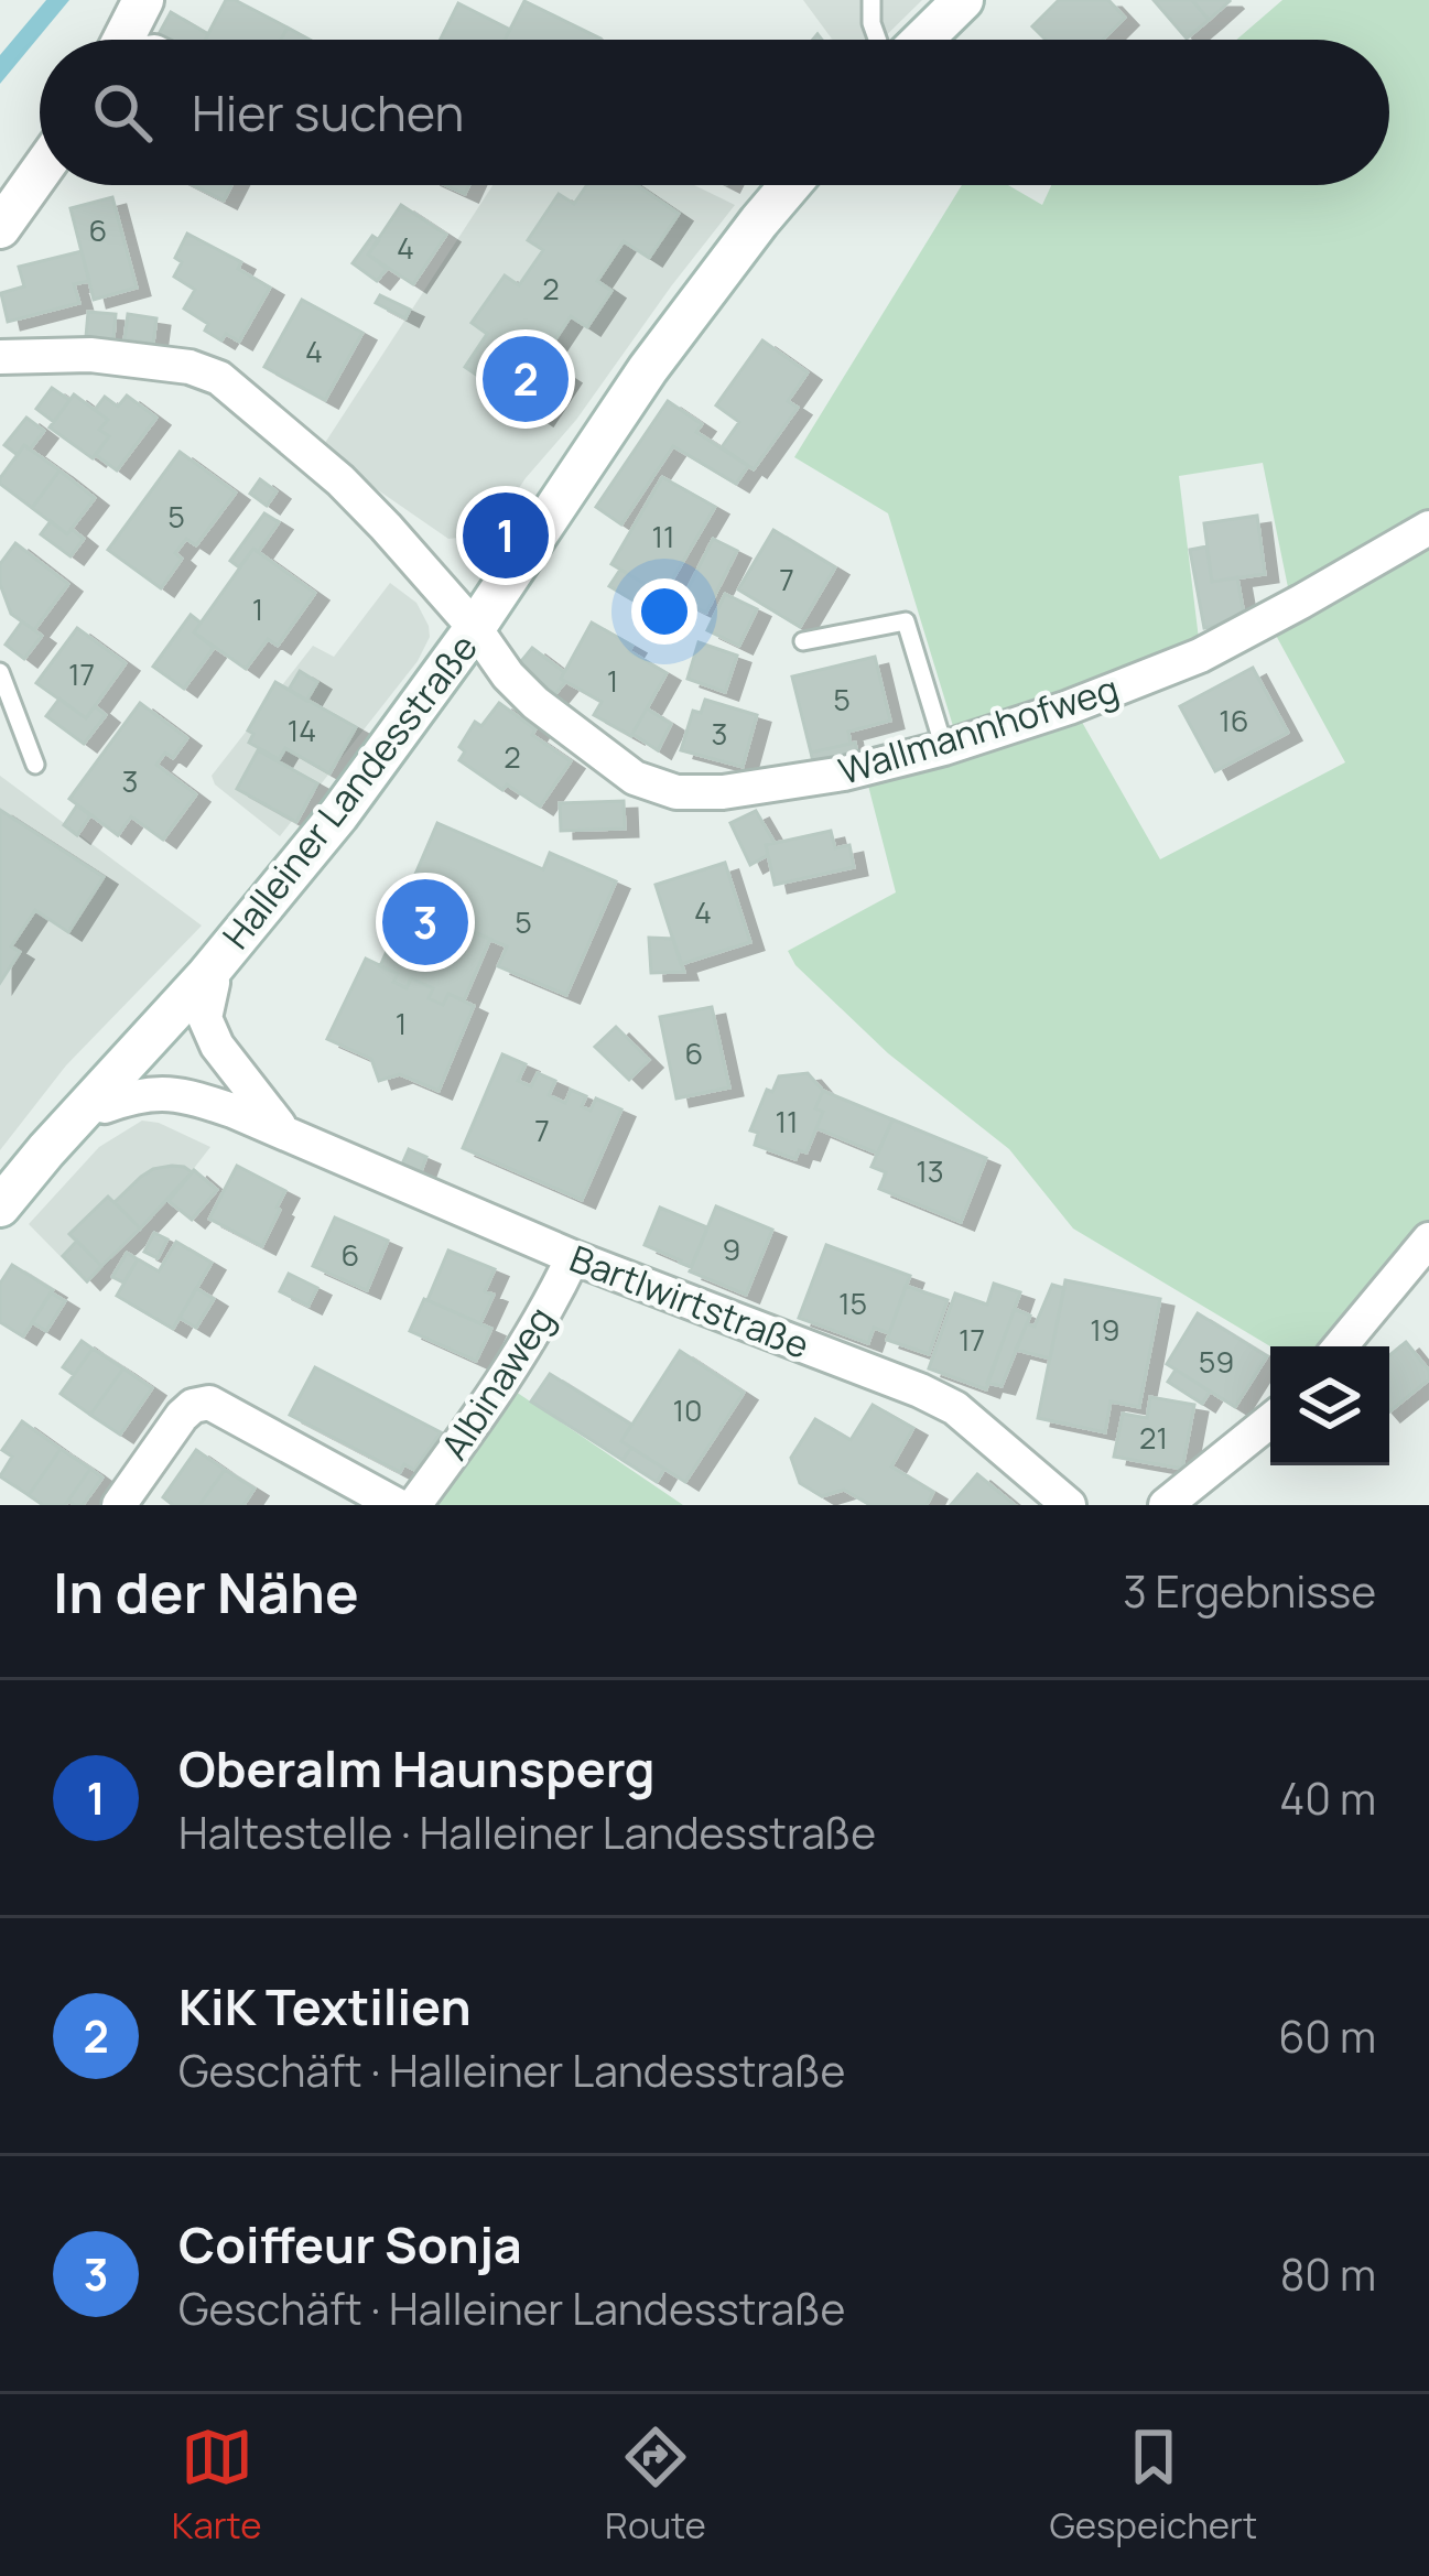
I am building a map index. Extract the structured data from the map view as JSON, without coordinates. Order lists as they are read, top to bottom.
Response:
{
  "streets": {
    "main road": ["Halleiner Landesstraße"],
    "street": ["Wallmannhofweg", "Bartlwirtstraße", "Albinaweg"]
  },
  "crossings": [
    ["Wallmannhofweg", "Halleiner Landesstraße"],
    ["Halleiner Landesstraße", "Bartlwirtstraße"],
    ["Bartlwirtstraße", "Albinaweg"]
  ],
  "house_numbers": [
    "6",
    "4",
    "2",
    "4",
    "5",
    "11",
    "7",
    "1",
    "17",
    "1",
    "5",
    "16",
    "14",
    "3",
    "2",
    "3",
    "4",
    "5",
    "1",
    "6",
    "11",
    "7",
    "13",
    "9",
    "6",
    "15",
    "19",
    "17",
    "59",
    "10",
    "21"
  ],
  "page": {
    "search": "Hier suchen",
    "pins": ["2", "1", "3"],
    "heading": ["In der Nähe", "3 Ergebnisse"],
    "list": [
      {
        "mark": "1",
        "name": "Oberalm Haunsperg",
        "note": "Haltestelle · Halleiner Landesstraße",
        "value": "40 m"
      },
      {
        "mark": "2",
        "name": "KiK Textilien",
        "note": "Geschäft · Halleiner Landesstraße",
        "value": "60 m"
      },
      {
        "mark": "3",
        "name": "Coiffeur Sonja",
        "note": "Geschäft · Halleiner Landesstraße",
        "value": "80 m"
      }
    ],
    "nav": ["Karte", "Route", "Gespeichert"]
  }
}
